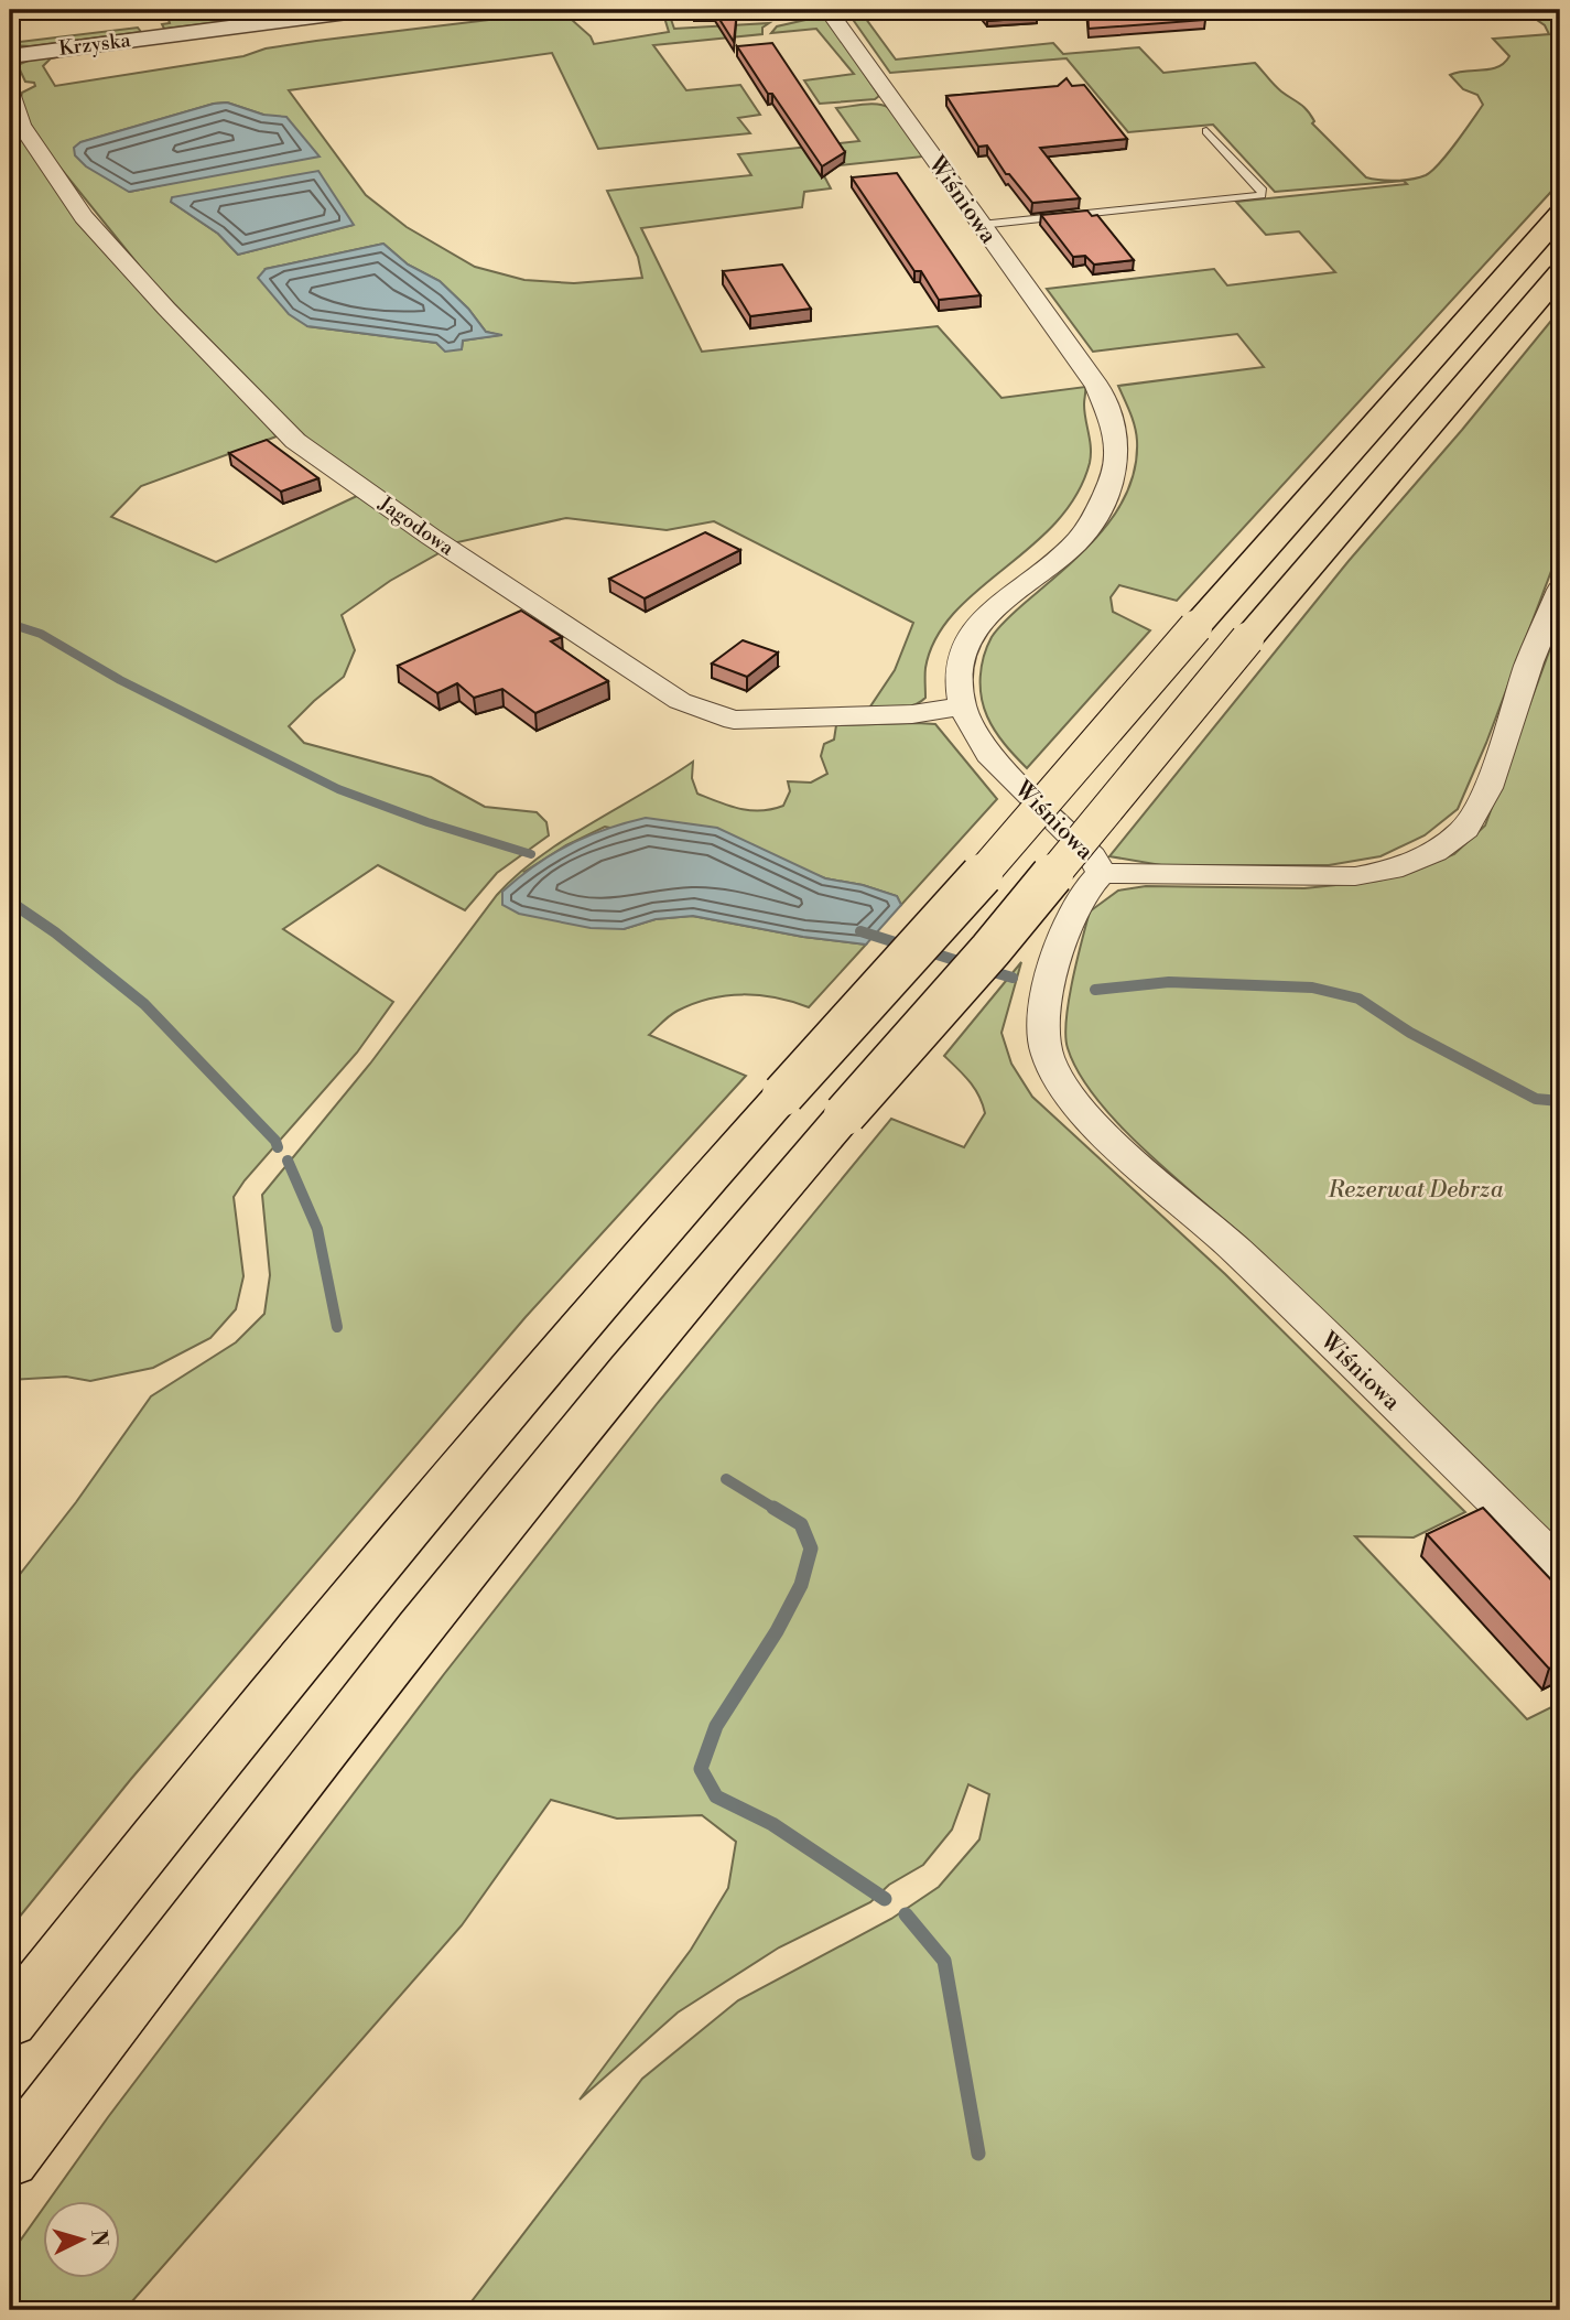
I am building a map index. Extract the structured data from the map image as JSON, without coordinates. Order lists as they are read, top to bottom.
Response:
{
  "streets": {
    "street": ["Krzyska", "Wiśniowa", "Jagodowa"]
  },
  "crossings": [
    ["Wiśniowa", "Jagodowa"]
  ],
  "parks": ["Rezerwat Debrza"],
  "north": "right"
}
